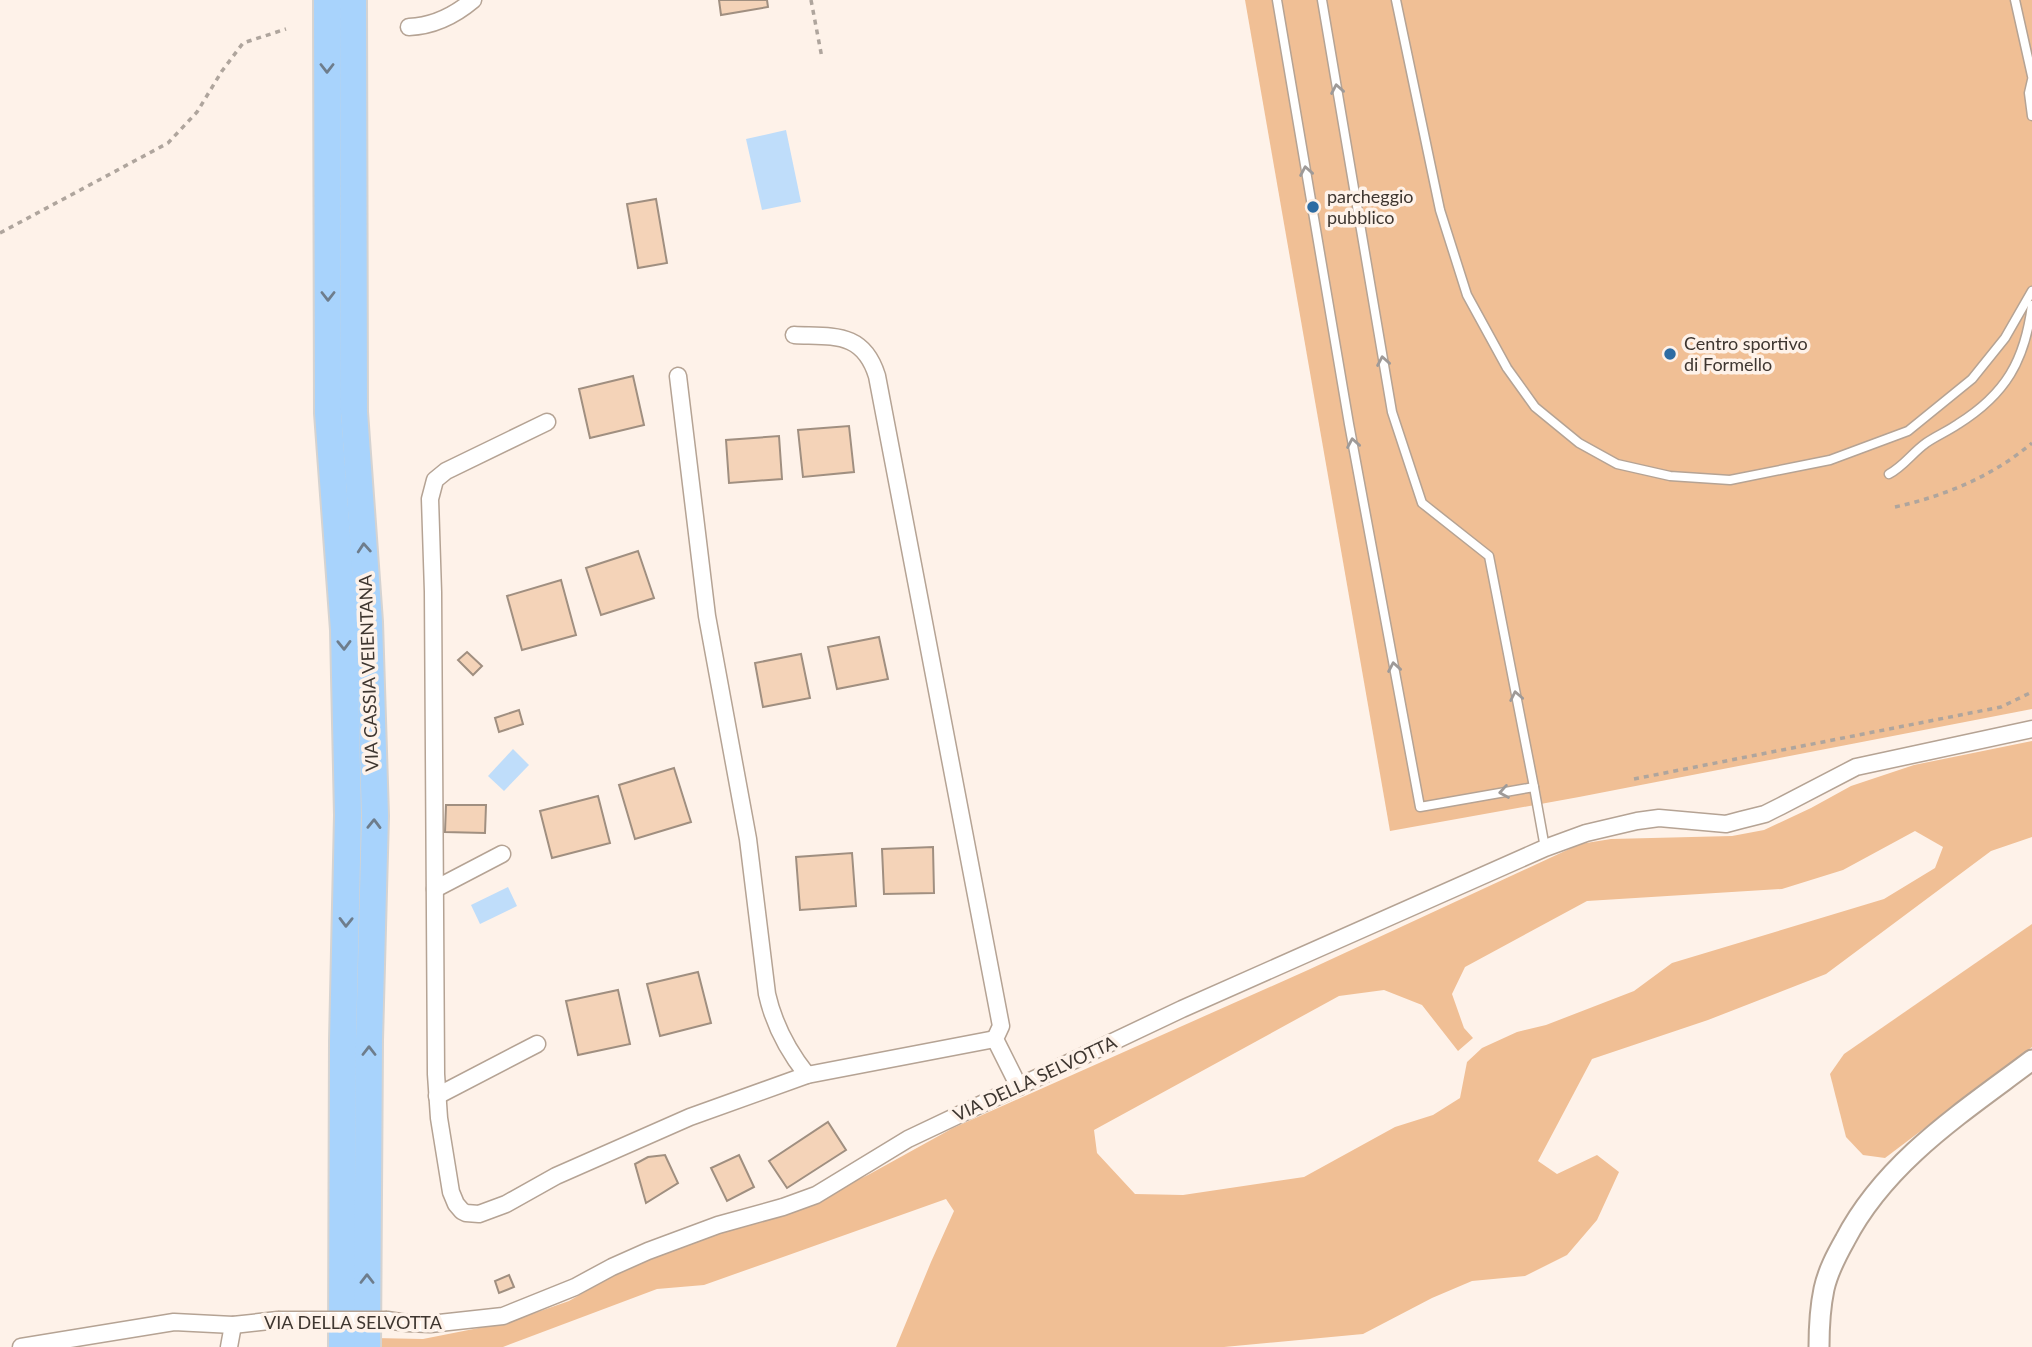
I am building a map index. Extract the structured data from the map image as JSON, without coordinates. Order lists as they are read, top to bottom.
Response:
{
  "streets": {
    "highway": ["VIA CASSIA VEIENTANA"],
    "street": ["VIA DELLA SELVOTTA"]
  },
  "places": ["parcheggio pubblico", "Centro sportivo di Formello"]
}
